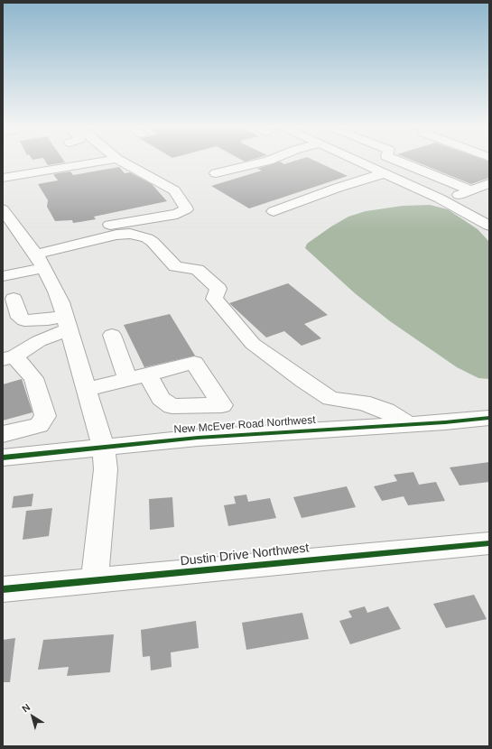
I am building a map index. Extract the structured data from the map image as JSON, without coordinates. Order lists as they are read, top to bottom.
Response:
{
  "streets": {
    "street": ["New McEver Road Northwest", "Dustin Drive Northwest"]
  },
  "north": "top left"
}
